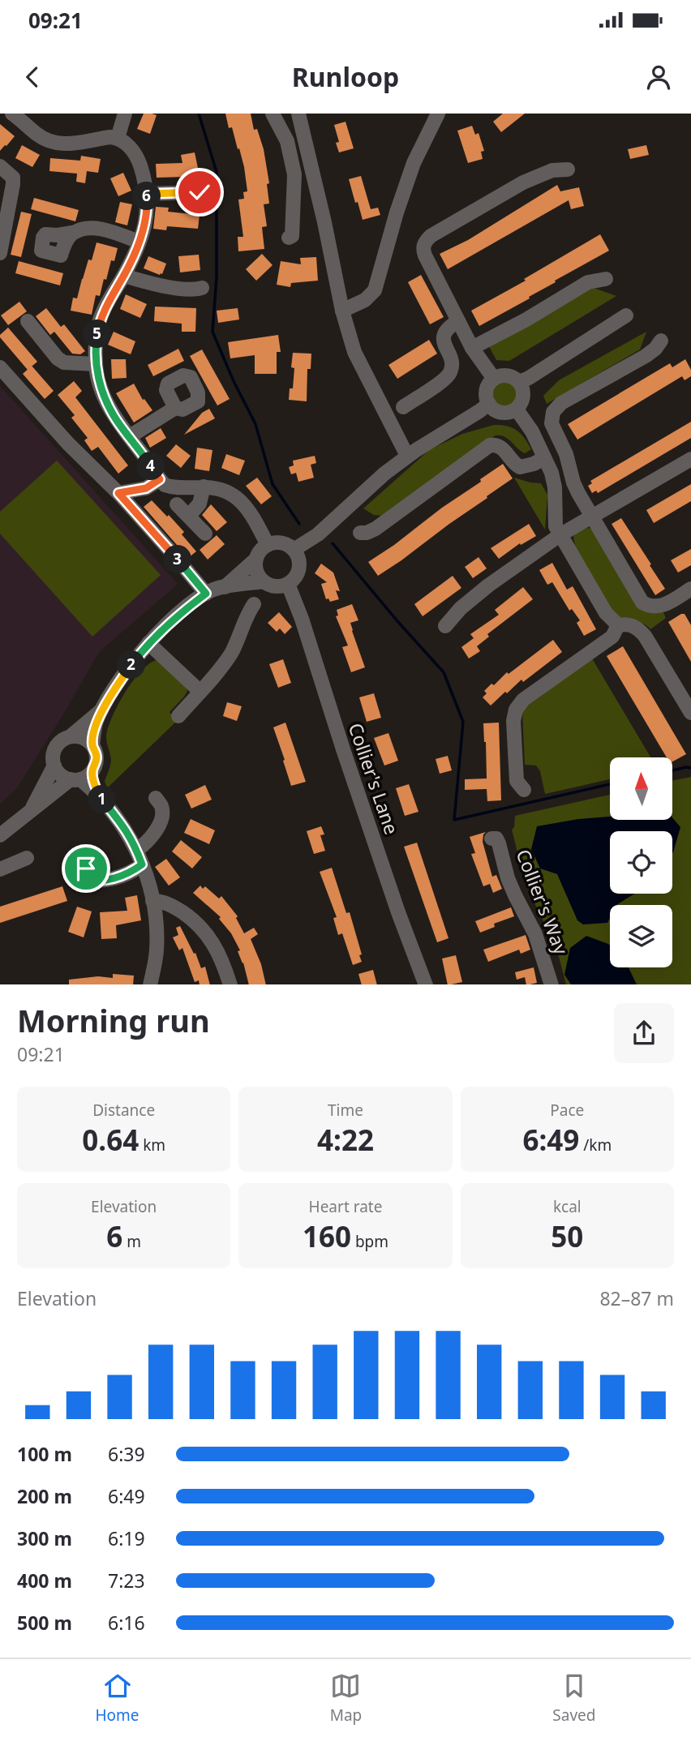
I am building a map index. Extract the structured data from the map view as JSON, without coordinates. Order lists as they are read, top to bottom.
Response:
{
  "streets": {
    "street": ["Collier's Lane", "Collier's Way"]
  },
  "north": "top",
  "page": {
    "status": "09:21",
    "header": "Runloop",
    "pins": [
      "6",
      "5",
      "4",
      "3",
      "2",
      "1"
    ],
    "heading": ["Morning run", "09:21"],
    "stats": [
      ["Distance", "0.64 km"],
      ["Time", "4:22"],
      ["Pace", "6:49 /km"],
      ["Elevation", "6 m"],
      ["Heart rate", "160 bpm"],
      ["kcal", "50"]
    ],
    "chart": ["Elevation", "82–87 m"],
    "list": [
      {
        "name": "100 m",
        "note": "6:39"
      },
      {
        "name": "200 m",
        "note": "6:49"
      },
      {
        "name": "300 m",
        "note": "6:19"
      },
      {
        "name": "400 m",
        "note": "7:23"
      },
      {
        "name": "500 m",
        "note": "6:16"
      }
    ],
    "tabs": ["Home", "Map", "Saved"]
  }
}
